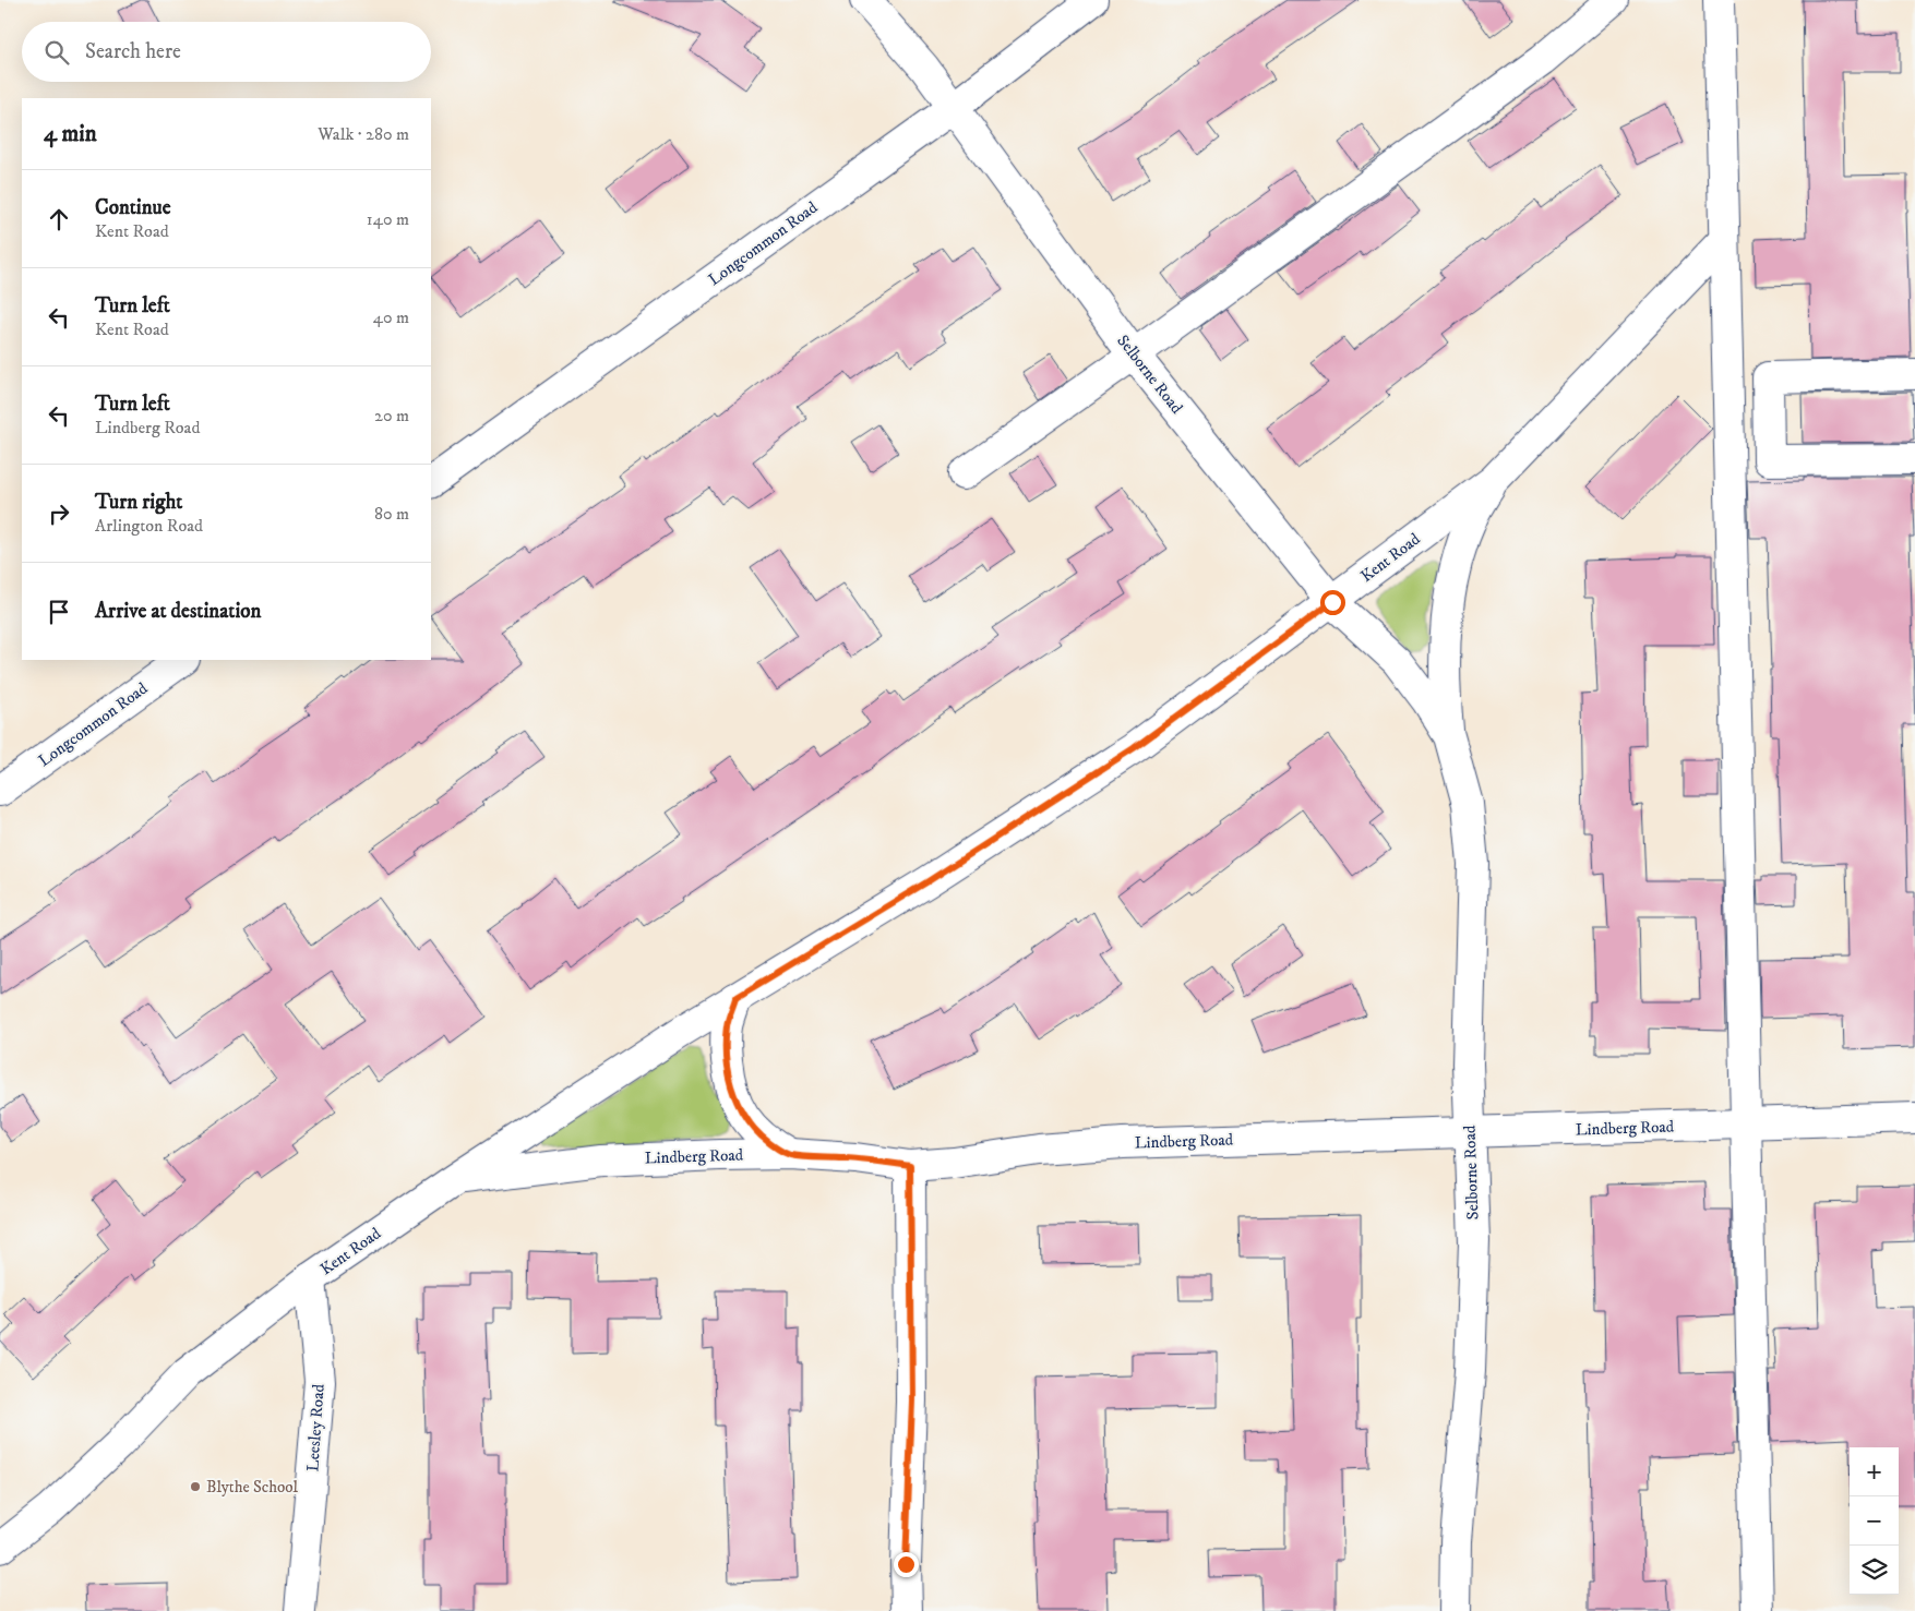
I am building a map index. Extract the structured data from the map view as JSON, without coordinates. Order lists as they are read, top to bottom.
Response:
{
  "streets": {
    "street": [
      "Longcommon Road",
      "Selborne Road",
      "Kent Road",
      "Lindberg Road",
      "Leesley Road"
    ]
  },
  "crossings": [
    ["Longcommon Road", "Selborne Road"],
    ["Selborne Road", "Kent Road"],
    ["Selborne Road", "Lindberg Road"],
    ["Kent Road", "Lindberg Road"],
    ["Kent Road", "Leesley Road"]
  ],
  "places": ["Blythe School"],
  "page": {
    "search": "Search here",
    "heading": ["4 min", "Walk · 280 m"],
    "list": [
      ["Continue", "Kent Road", "140 m"],
      ["Turn left", "Kent Road", "40 m"],
      ["Turn left", "Lindberg Road", "20 m"],
      ["Turn right", "Arlington Road", "80 m"],
      "Arrive at destination"
    ],
    "map_buttons": ["+", "−"]
  }
}
